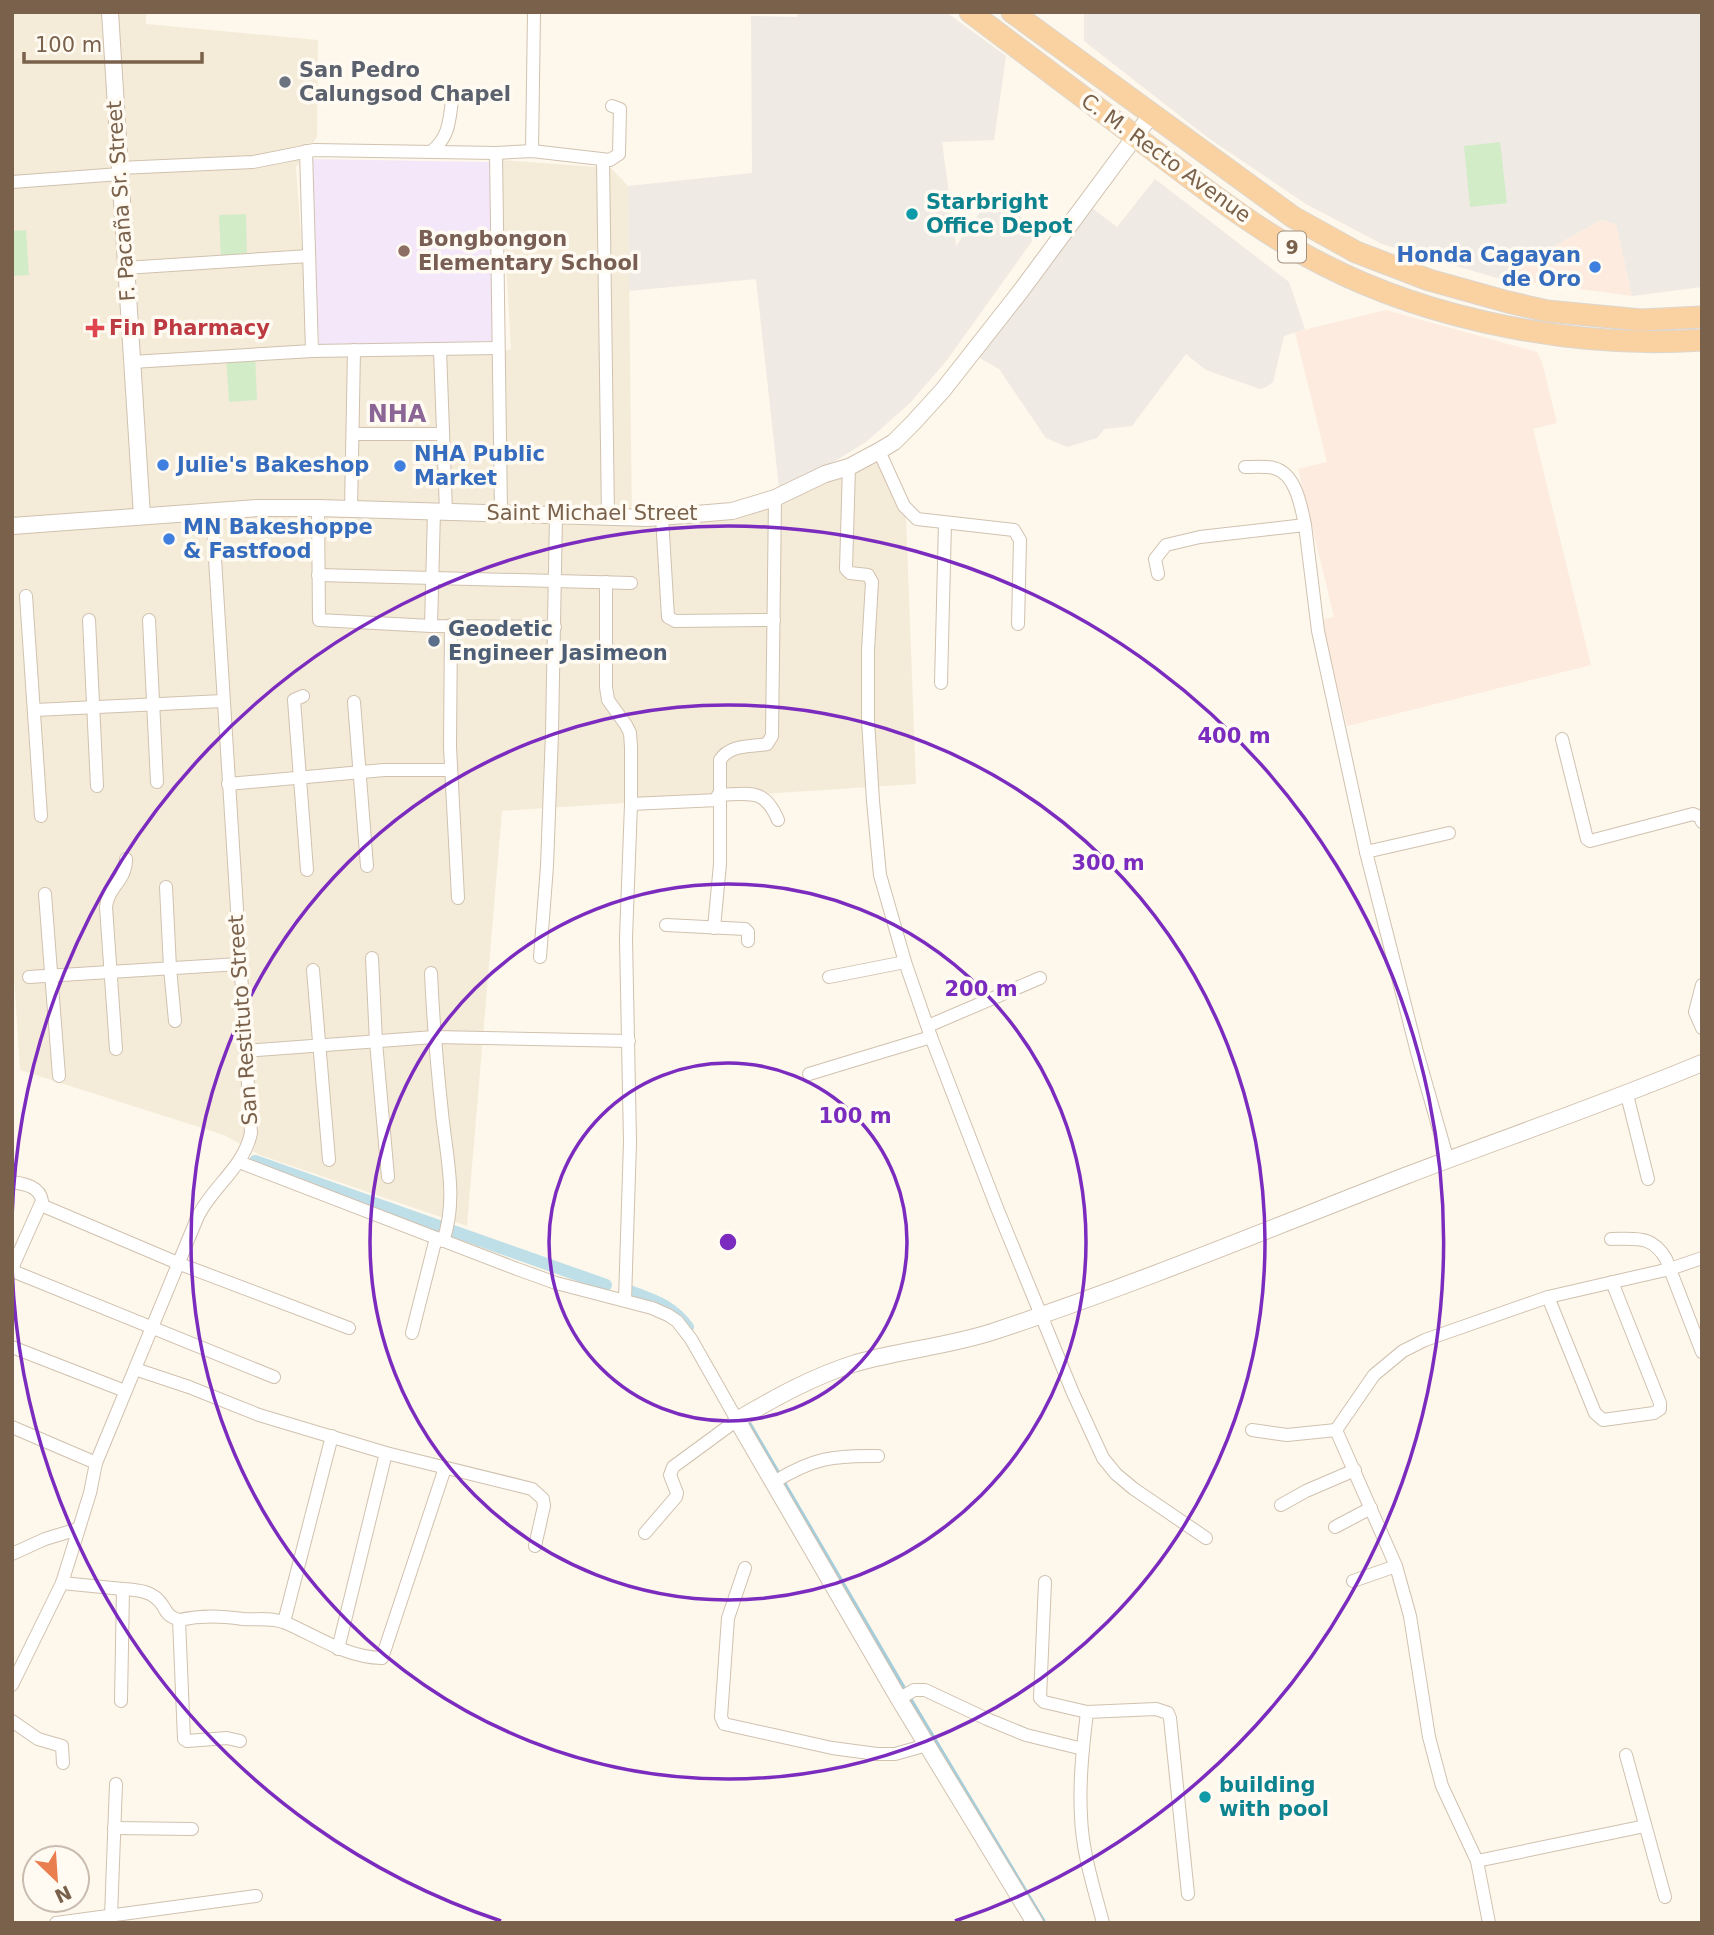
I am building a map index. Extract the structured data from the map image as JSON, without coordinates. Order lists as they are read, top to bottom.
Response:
{
  "streets": {
    "highway": ["C. M. Recto Avenue", "9"],
    "street": ["F. Pacaña Sr. Street", "Saint Michael Street", "San Restituto Street"]
  },
  "crossings": [
    ["C. M. Recto Avenue", "Saint Michael Street"],
    ["F. Pacaña Sr. Street", "Saint Michael Street"],
    ["Saint Michael Street", "San Restituto Street"]
  ],
  "districts": ["NHA"],
  "places": {
    "other": [
      "San Pedro Calungsod Chapel",
      "Starbright Office Depot",
      "Bongbongon Elementary School",
      "Honda Cagayan de Oro",
      "Julie's Bakeshop",
      "NHA Public Market",
      "MN Bakeshoppe & Fastfood",
      "Geodetic Engineer Jasimeon",
      "building with pool"
    ],
    "health": ["Fin Pharmacy"]
  },
  "scale_bar": "100 m",
  "north": "bottom right",
  "rings": [
    "400 m",
    "300 m",
    "200 m",
    "100 m"
  ]
}
